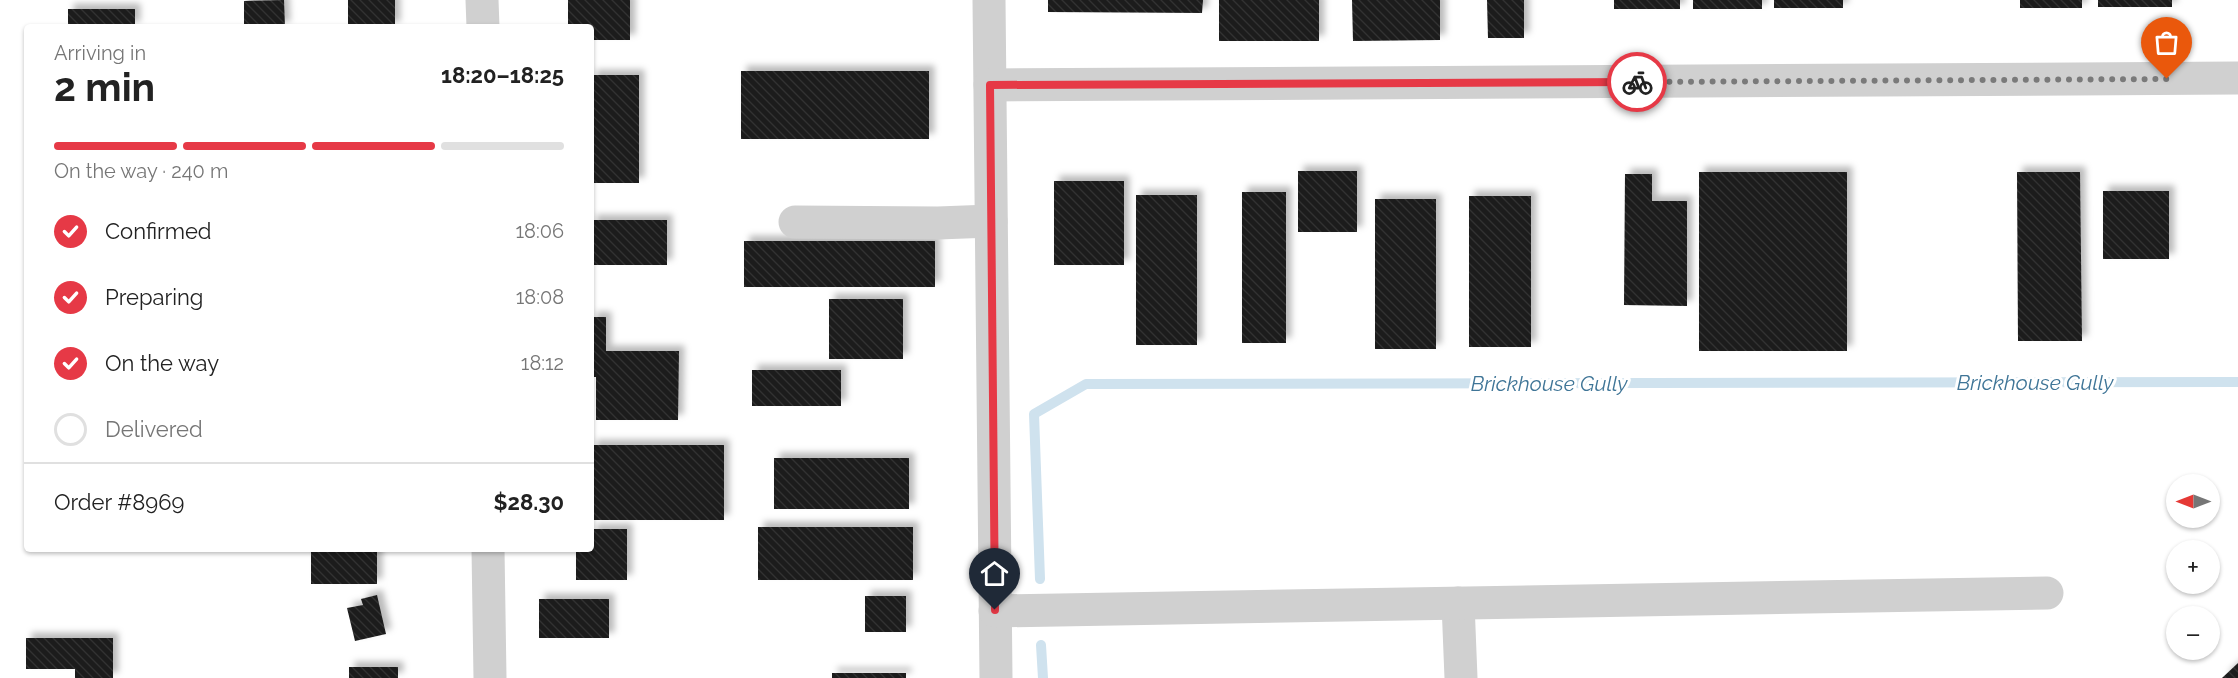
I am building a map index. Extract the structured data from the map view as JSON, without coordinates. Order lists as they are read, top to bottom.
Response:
{
  "water": ["Brickhouse Gully"],
  "north": "left",
  "page": {
    "heading": ["2 min", "Arriving in", "18:20–18:25"],
    "panel": ["Order #8969", "$28.30"],
    "bar": "On the way · 240 m",
    "list": [
      ["Confirmed", "18:06"],
      ["Preparing", "18:08"],
      ["On the way", "18:12"],
      "Delivered"
    ],
    "map_buttons": ["+", "−"]
  }
}
